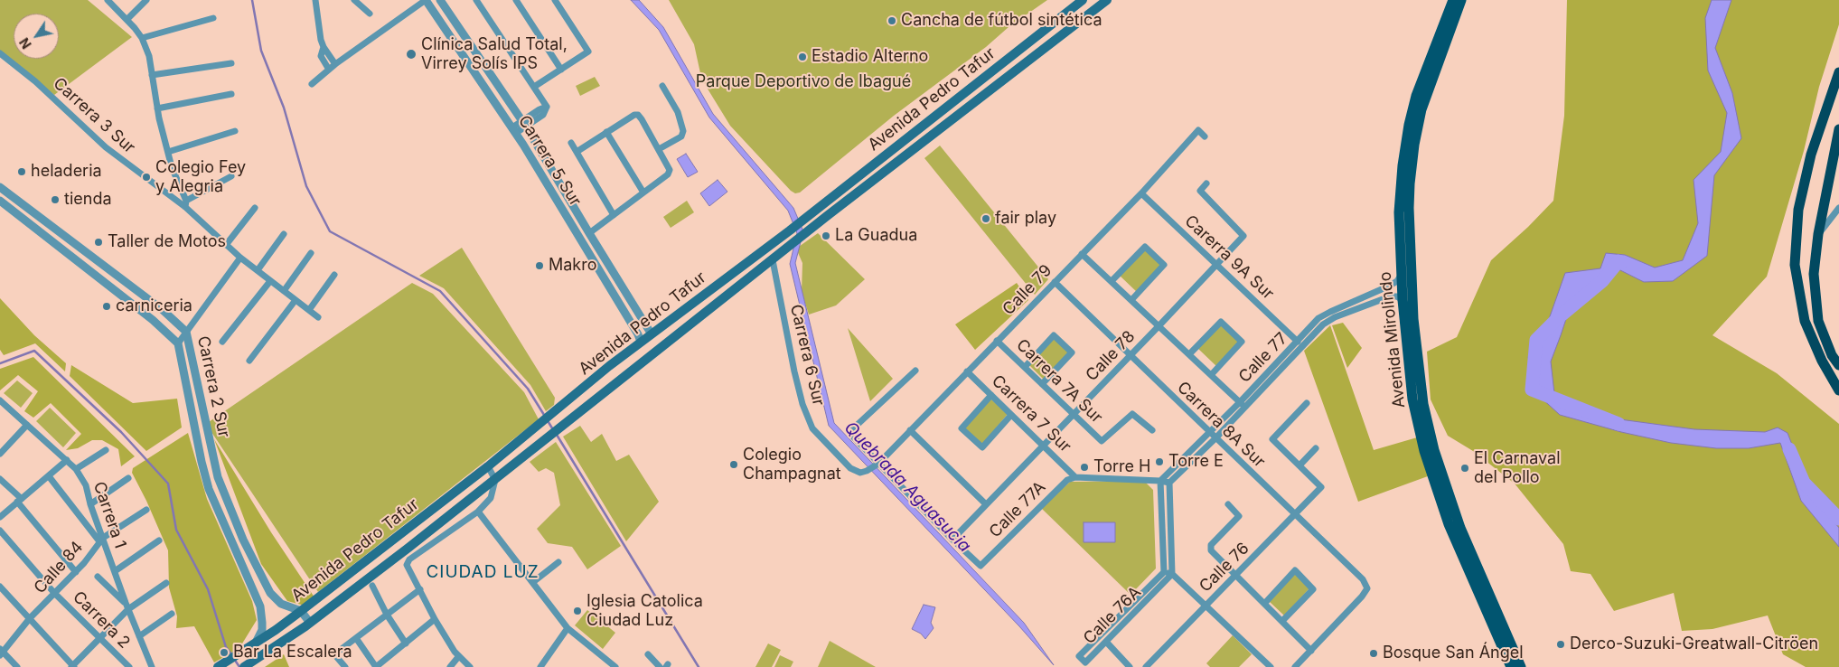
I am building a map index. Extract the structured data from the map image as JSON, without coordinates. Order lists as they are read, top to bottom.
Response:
{
  "streets": {
    "main road": ["Avenida Pedro Tafur", "Avenida Mirolindo"],
    "street": [
      "Carrera 3 Sur",
      "Carrera 5 Sur",
      "Carerra 9A Sur",
      "Calle 79",
      "Carrera 6 Sur",
      "Calle 78",
      "Calle 77",
      "Carrera 7A Sur",
      "Carrera 2 Sur",
      "Carrera 7 Sur",
      "Carrera 8A Sur",
      "Calle 77A",
      "Carrera 1",
      "Calle 84",
      "Calle 76",
      "Calle 76A",
      "Carrera 2"
    ]
  },
  "crossings": [
    ["Avenida Pedro Tafur", "Carrera 5 Sur"],
    ["Avenida Pedro Tafur", "Carrera 6 Sur"],
    ["Avenida Pedro Tafur", "Carrera 2 Sur"],
    ["Carerra 9A Sur", "Calle 79"],
    ["Carerra 9A Sur", "Calle 78"],
    ["Carerra 9A Sur", "Calle 77"],
    ["Calle 79", "Carrera 6 Sur"],
    ["Calle 79", "Carrera 7A Sur"],
    ["Calle 79", "Carrera 7 Sur"],
    ["Calle 79", "Carrera 8A Sur"],
    ["Avenida Mirolindo", "Calle 77"],
    ["Calle 78", "Carrera 7A Sur"],
    ["Calle 78", "Carrera 7 Sur"],
    ["Calle 78", "Carrera 8A Sur"],
    ["Calle 78", "Calle 77A"],
    ["Calle 77", "Carrera 8A Sur"],
    ["Carrera 7 Sur", "Calle 77A"],
    ["Carrera 8A Sur", "Calle 76"],
    ["Carrera 1", "Calle 84"],
    ["Calle 84", "Carrera 2"]
  ],
  "districts": ["CIUDAD LUZ"],
  "water": ["Quebrada Aguasucia"],
  "parks": ["Parque Deportivo de Ibagué"],
  "places": [
    "Cancha de fútbol sintética",
    "Clínica Salud Total, Virrey Solís IPS",
    "Estadio Alterno",
    "heladeria",
    "Colegio Fey y Alegria",
    "tienda",
    "fair play",
    "La Guadua",
    "Taller de Motos",
    "Makro",
    "carniceria",
    "Torre E",
    "Colegio Champagnat",
    "Torre H",
    "El Carnaval del Pollo",
    "Iglesia Catolica Ciudad Luz",
    "Derco-Suzuki-Greatwall-Citröen",
    "Bar La Escalera",
    "Bosque San Ángel"
  ],
  "north": "bottom left"
}
